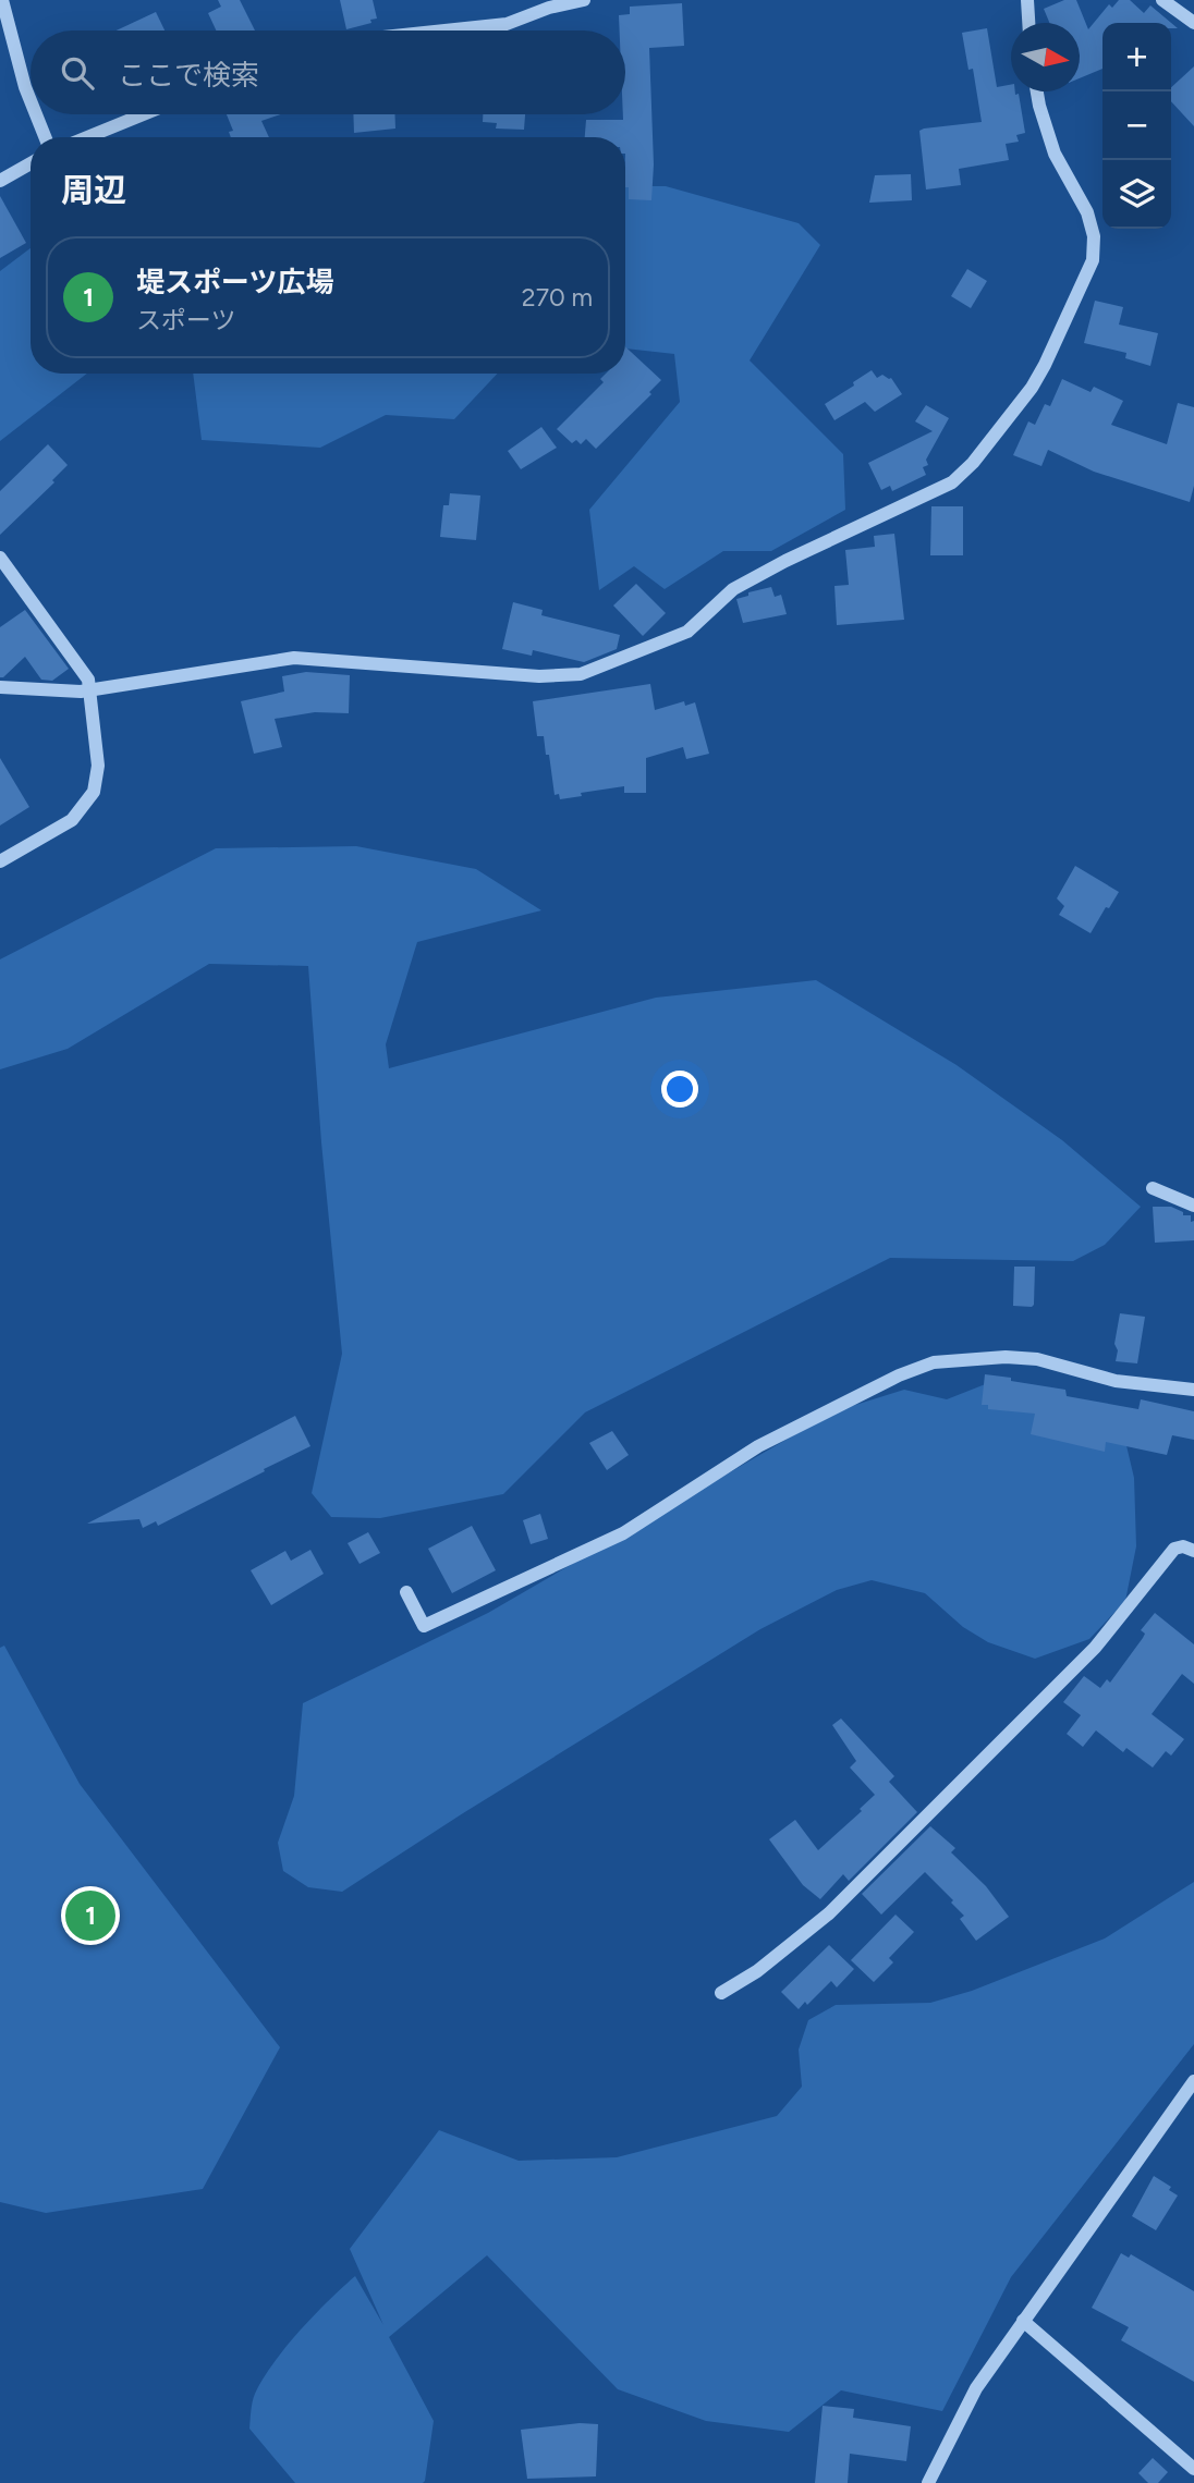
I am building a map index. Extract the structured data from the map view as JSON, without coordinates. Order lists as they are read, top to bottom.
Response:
{
  "north": "right",
  "page": {
    "map_buttons": ["+", "−"],
    "search": "ここで検索",
    "heading": "周辺",
    "list": [
      {
        "mark": "1",
        "name": "堤スポーツ広場",
        "note": "スポーツ",
        "value": "270 m"
      }
    ],
    "pins": "1"
  }
}
